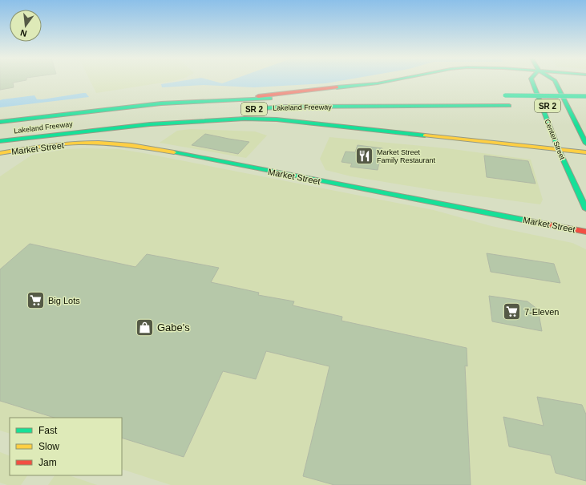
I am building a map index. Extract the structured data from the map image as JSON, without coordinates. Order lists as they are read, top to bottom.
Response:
{
  "streets": {
    "main road": [
      "SR 2",
      "Lakeland Freeway",
      "Center Street",
      "Market Street"
    ]
  },
  "places": {
    "restaurant": ["Market Street Family Restaurant"],
    "supermarket": ["Big Lots", "7-Eleven"],
    "shop": ["Gabe's"]
  },
  "legend": ["Fast", "Slow", "Jam"],
  "north": "bottom"
}
